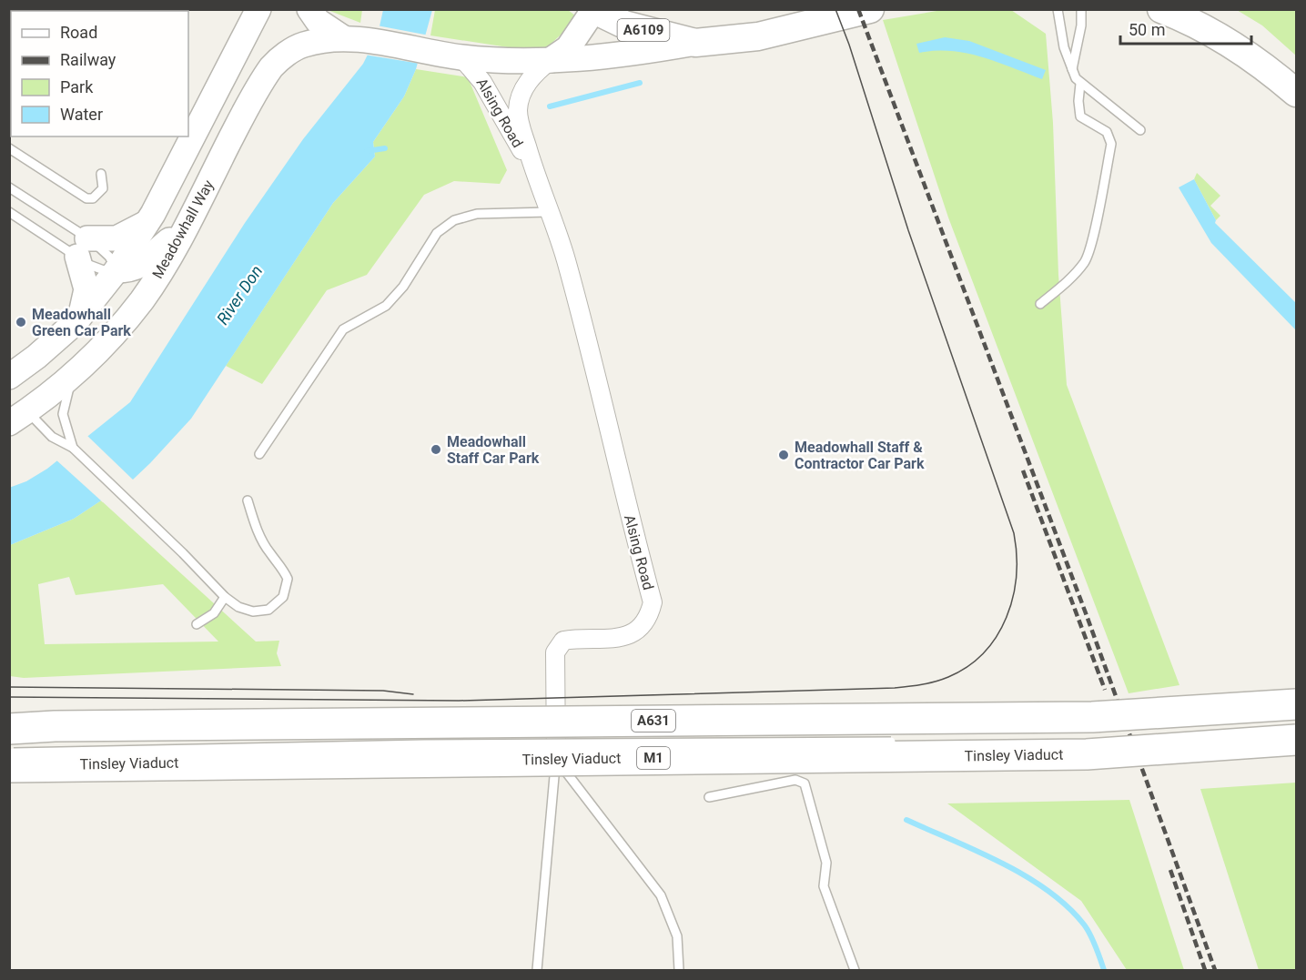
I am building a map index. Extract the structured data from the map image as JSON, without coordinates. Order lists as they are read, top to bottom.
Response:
{
  "streets": {
    "highway": ["A631", "Tinsley Viaduct", "M1"],
    "main road": ["A6109"],
    "street": ["Alsing Road", "Meadowhall Way"]
  },
  "crossings": [
    ["A6109", "Meadowhall Way"],
    ["Alsing Road", "Meadowhall Way"]
  ],
  "water": ["River Don"],
  "places": ["Meadowhall Green Car Park", "Meadowhall Staff Car Park", "Meadowhall Staff & Contractor Car Park"],
  "legend": [
    "Road",
    "Railway",
    "Park",
    "Water"
  ],
  "scale_bar": "50 m"
}
